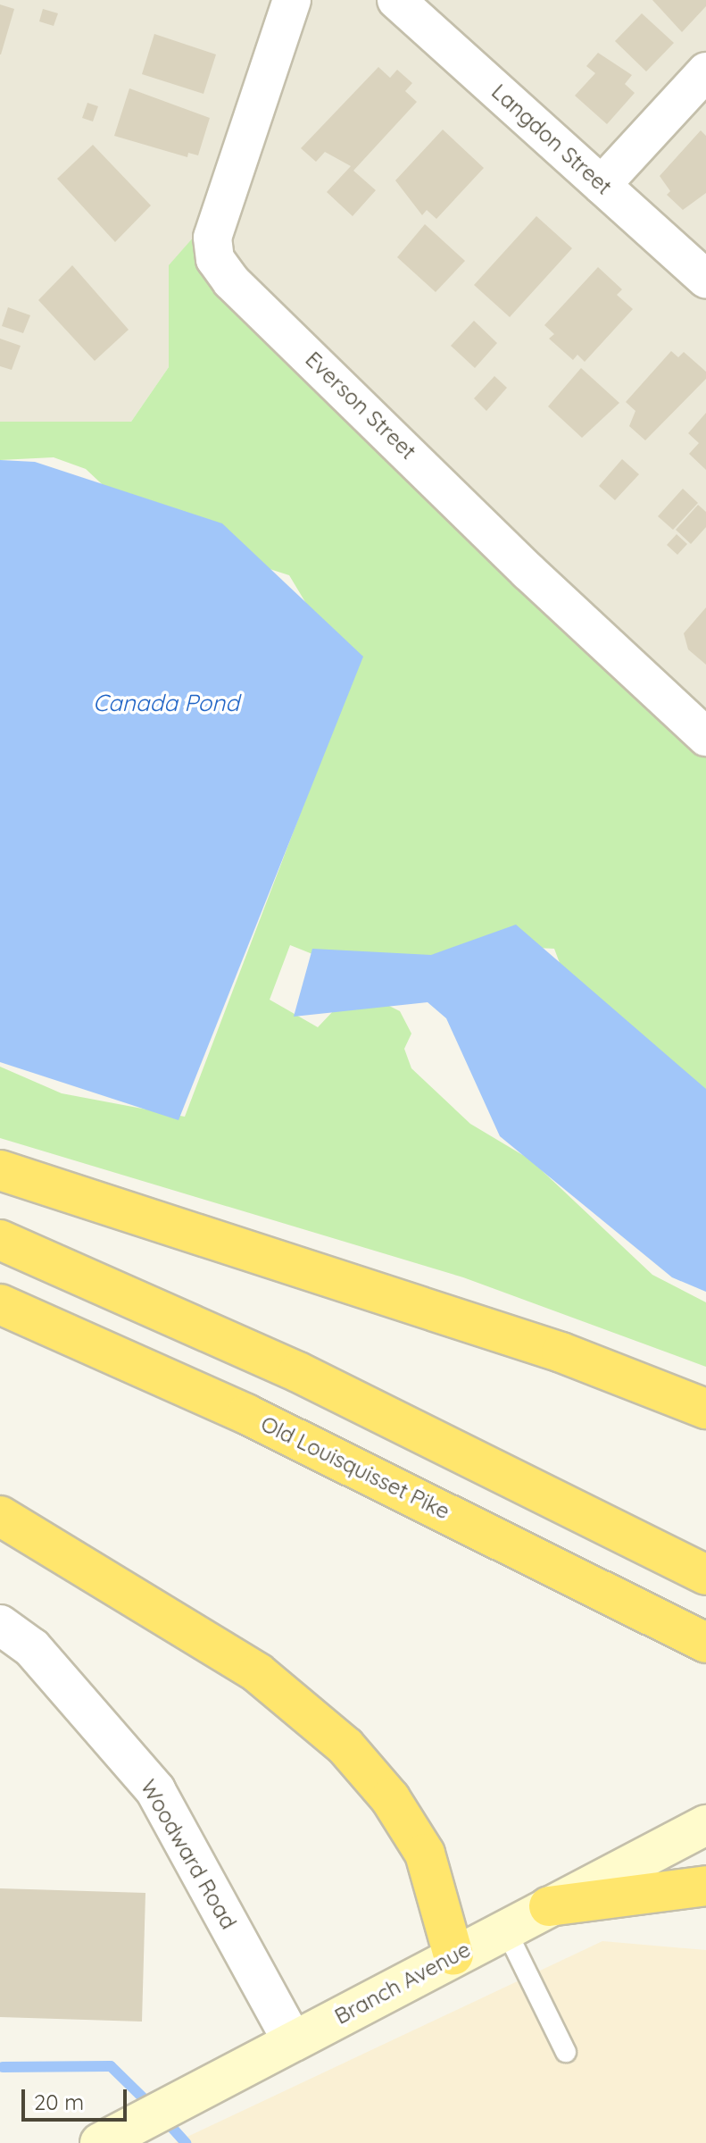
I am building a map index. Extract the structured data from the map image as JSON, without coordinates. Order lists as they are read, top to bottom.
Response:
{
  "streets": {
    "highway": ["Old Louisquisset Pike"],
    "main road": ["Branch Avenue"],
    "street": ["Langdon Street", "Everson Street", "Woodward Road"]
  },
  "crossings": [
    ["Woodward Road", "Branch Avenue"]
  ],
  "water": ["Canada Pond"],
  "scale_bar": "20 m"
}
